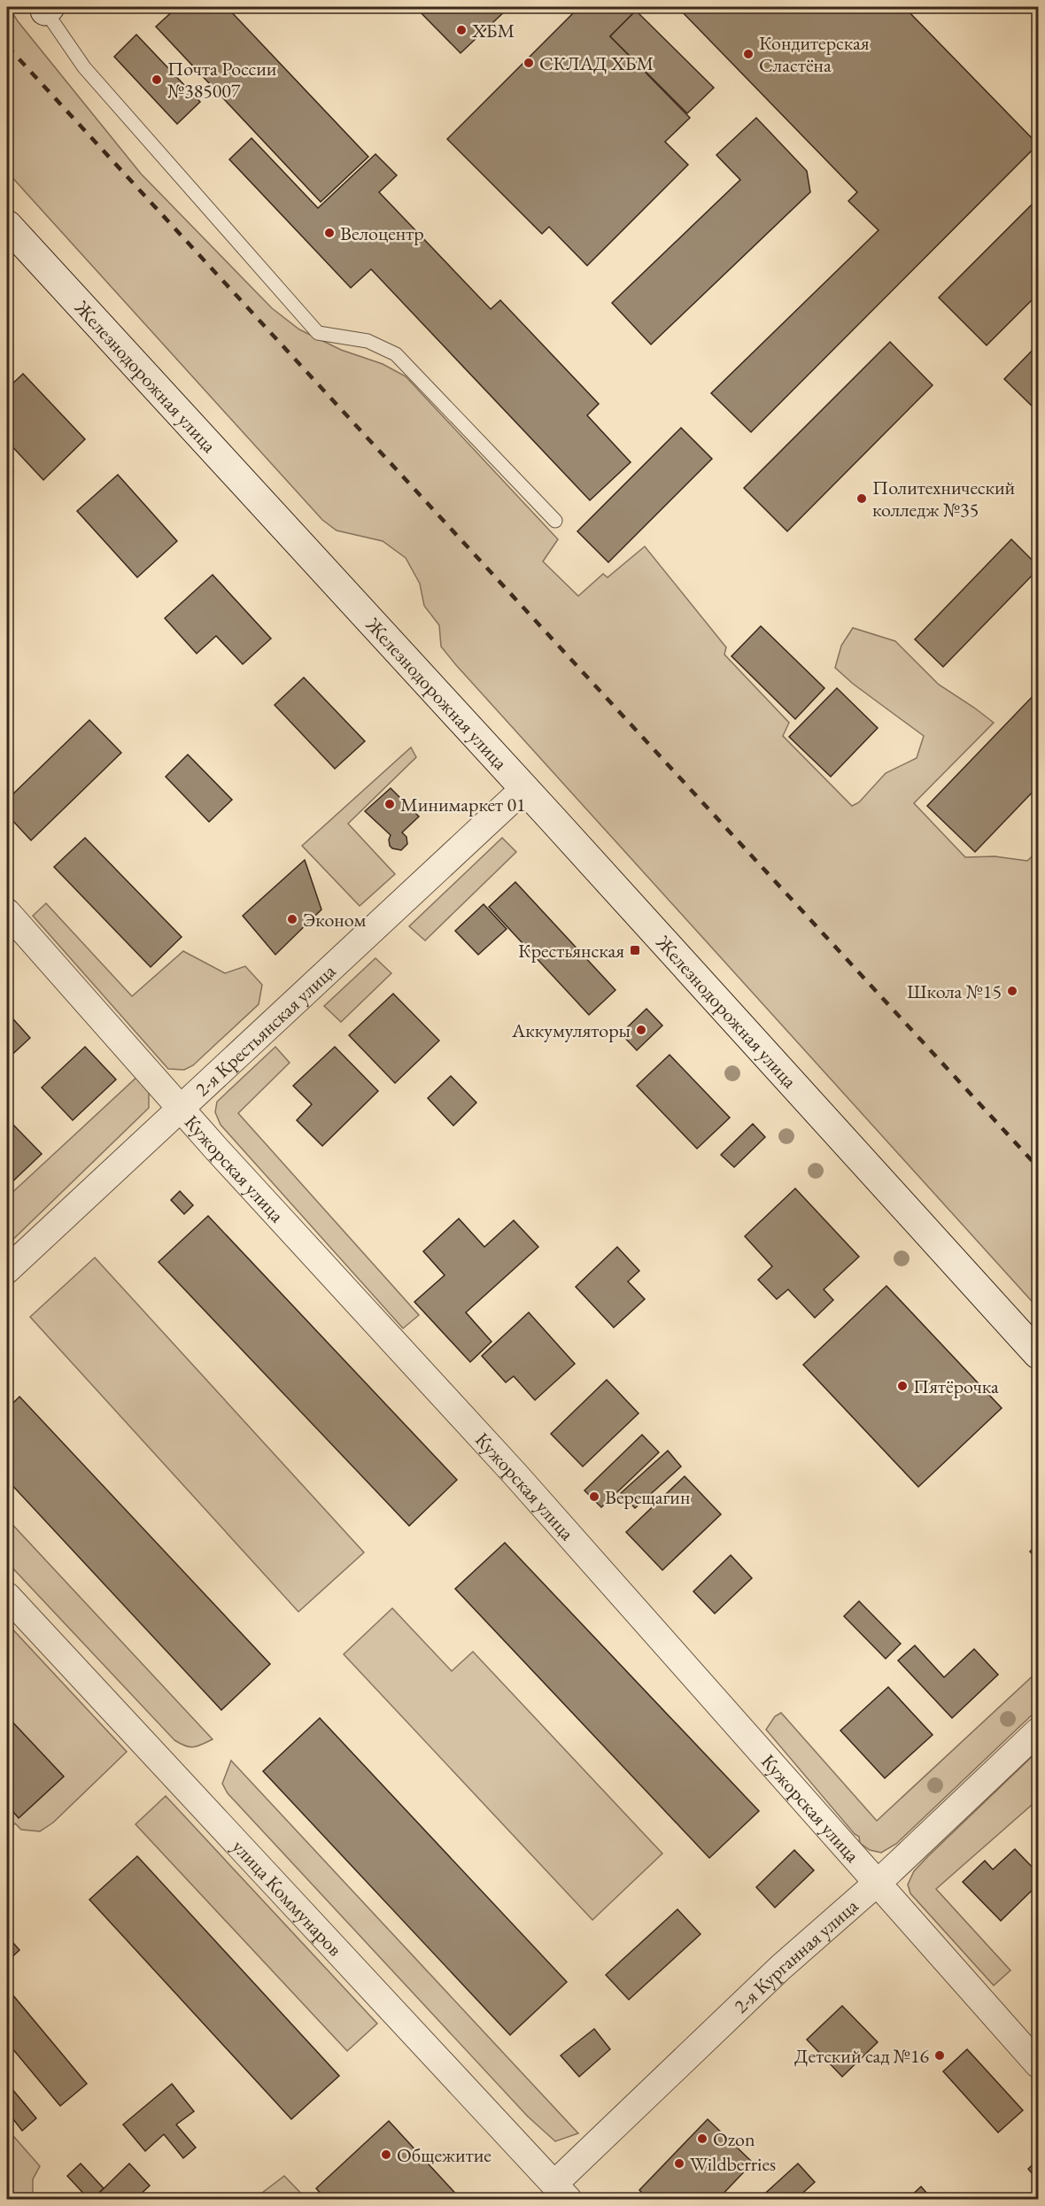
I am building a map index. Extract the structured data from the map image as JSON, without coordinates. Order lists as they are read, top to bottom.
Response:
{
  "streets": {
    "main road": ["Железнодорожная улица"],
    "street": [
      "2-я Крестьянская улица",
      "Кужорская улица",
      "улица Коммунаров",
      "2-я Курганная улица"
    ]
  },
  "crossings": [
    ["Железнодорожная улица", "2-я Крестьянская улица"],
    ["2-я Крестьянская улица", "Кужорская улица"],
    ["Кужорская улица", "2-я Курганная улица"],
    ["улица Коммунаров", "2-я Курганная улица"]
  ],
  "places": {
    "other": [
      "ХБМ",
      "Кондитерская Сластёна",
      "СКЛАД ХБМ",
      "Почта России №385007",
      "Велоцентр",
      "Политехнический колледж №35",
      "Минимаркет 01",
      "Эконом",
      "Школа №15",
      "Аккумуляторы",
      "Пятёрочка",
      "Верещагин",
      "Детский сад №16",
      "Ozon",
      "Общежитие",
      "Wildberries"
    ],
    "transit": ["Крестьянская"]
  }
}
